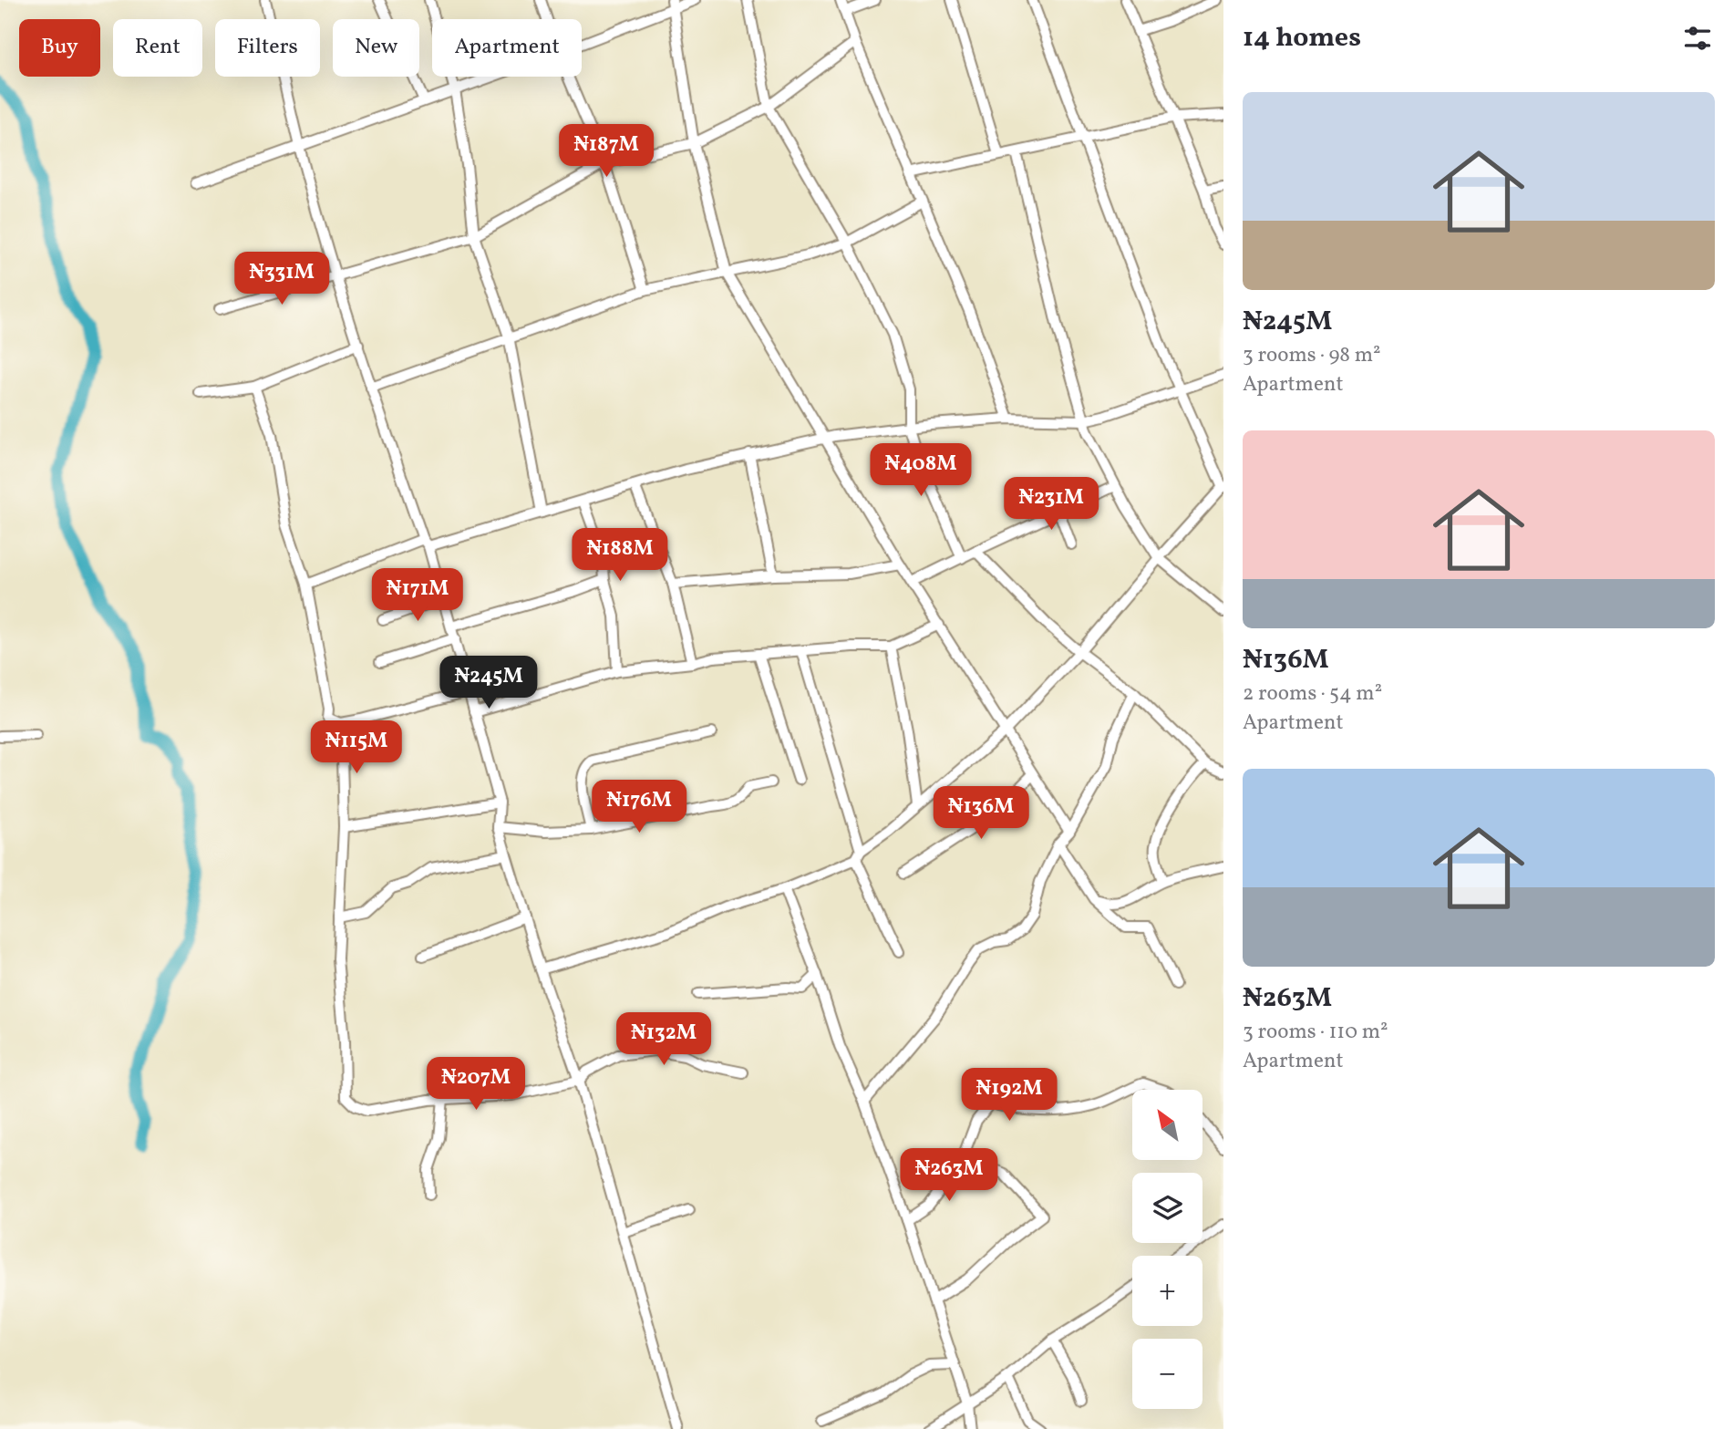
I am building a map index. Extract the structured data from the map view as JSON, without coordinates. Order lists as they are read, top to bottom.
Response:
{
  "north": "top left",
  "page": {
    "heading": "14 homes",
    "chip": [
      "Buy",
      "Rent",
      "Filters",
      "New",
      "Apartment"
    ],
    "list": [
      {
        "name": "₦245M",
        "note": "3 rooms · 98 m² · Apartment"
      },
      {
        "name": "₦136M",
        "note": "2 rooms · 54 m² · Apartment"
      },
      {
        "name": "₦263M",
        "note": "3 rooms · 110 m² · Apartment"
      }
    ],
    "price": [
      "₦187M",
      "₦331M",
      "₦408M",
      "₦231M",
      "₦188M",
      "₦171M",
      "₦245M",
      "₦115M",
      "₦176M",
      "₦136M",
      "₦132M",
      "₦207M",
      "₦192M",
      "₦263M"
    ],
    "map_buttons": ["+", "−"]
  }
}
